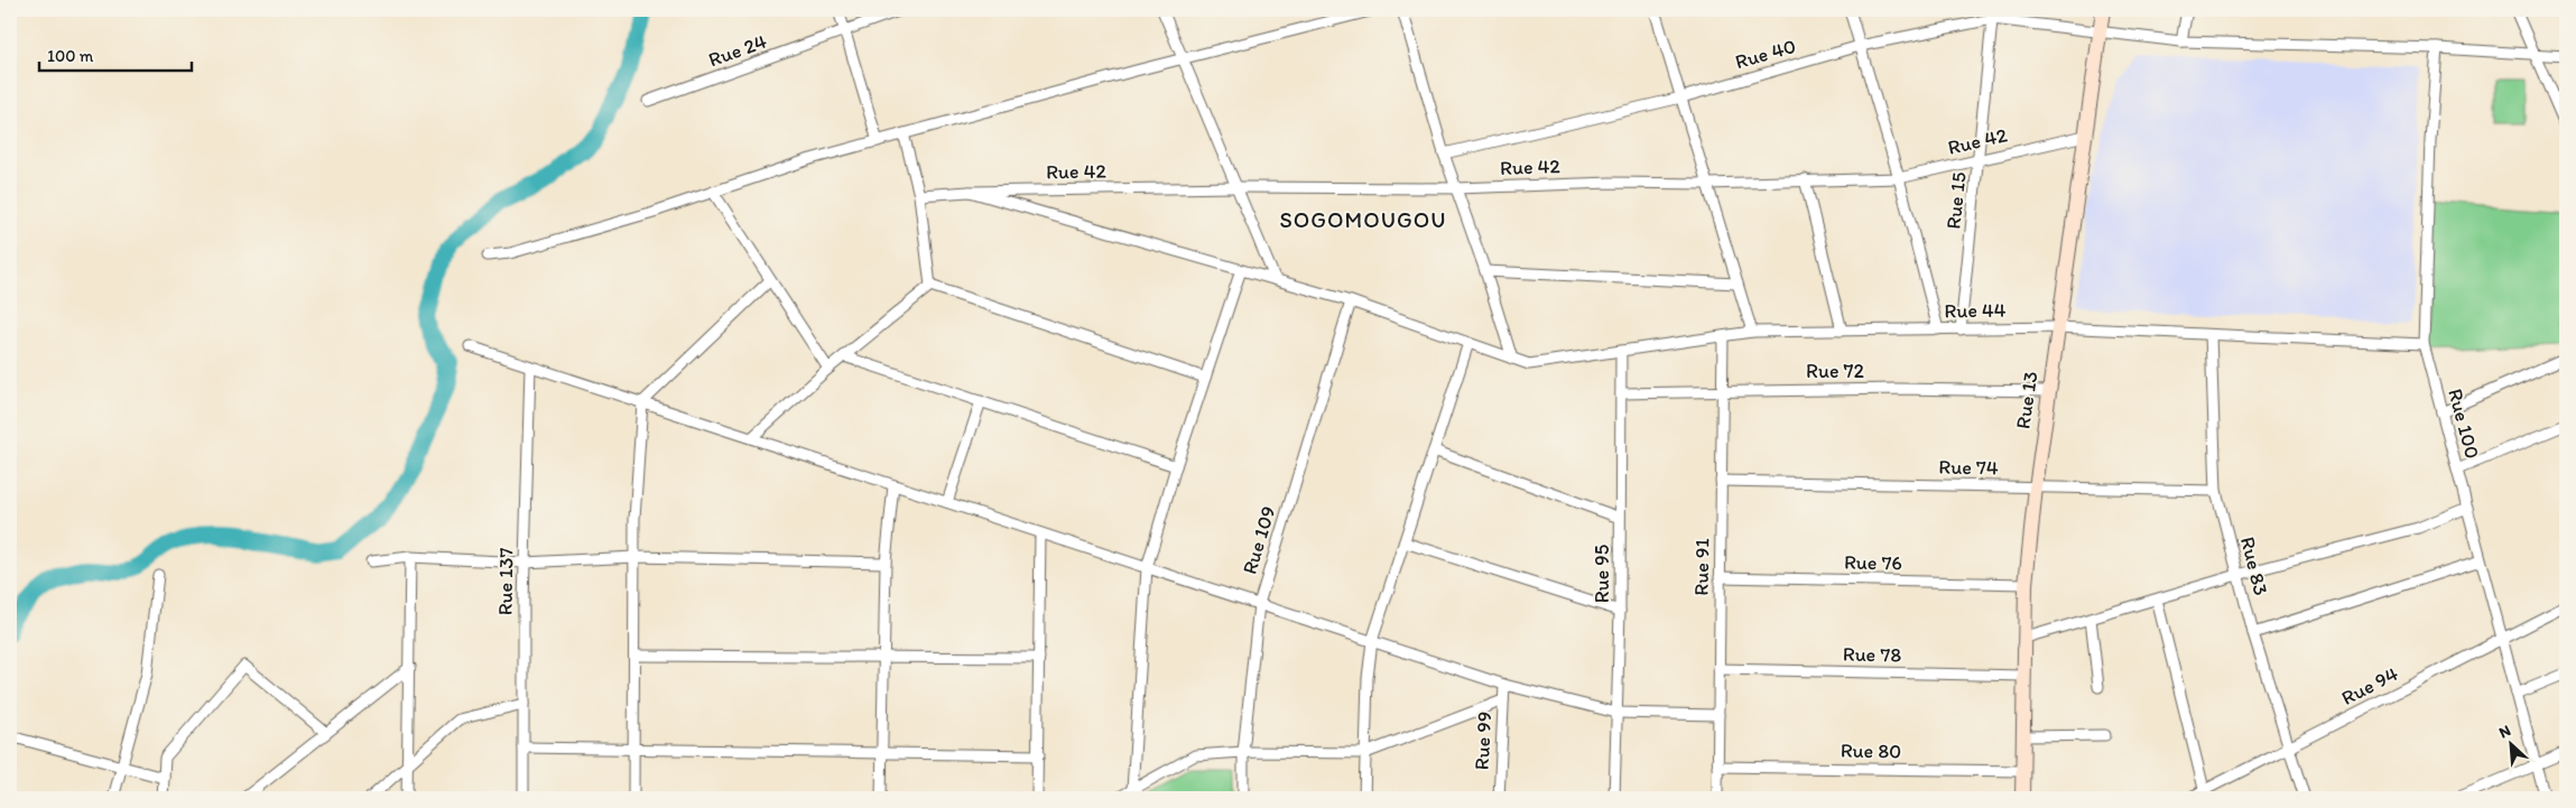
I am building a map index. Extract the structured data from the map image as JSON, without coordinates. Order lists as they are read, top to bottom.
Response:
{
  "streets": {
    "street": [
      "Rue 24",
      "Rue 40",
      "Rue 42",
      "Rue 15",
      "Rue 44",
      "Rue 72",
      "Rue 13",
      "Rue 100",
      "Rue 74",
      "Rue 109",
      "Rue 76",
      "Rue 83",
      "Rue 91",
      "Rue 95",
      "Rue 137",
      "Rue 78",
      "Rue 94",
      "Rue 99",
      "Rue 80"
    ]
  },
  "crossings": [
    ["Rue 40", "Rue 15"],
    ["Rue 40", "Rue 13"],
    ["Rue 40", "Rue 100"],
    ["Rue 42", "Rue 15"],
    ["Rue 42", "Rue 44"],
    ["Rue 42", "Rue 13"],
    ["Rue 42", "Rue 109"],
    ["Rue 15", "Rue 44"],
    ["Rue 44", "Rue 13"],
    ["Rue 44", "Rue 100"],
    ["Rue 44", "Rue 83"],
    ["Rue 44", "Rue 91"],
    ["Rue 44", "Rue 95"],
    ["Rue 72", "Rue 13"],
    ["Rue 72", "Rue 91"],
    ["Rue 72", "Rue 95"],
    ["Rue 13", "Rue 74"],
    ["Rue 13", "Rue 76"],
    ["Rue 13", "Rue 78"],
    ["Rue 13", "Rue 80"],
    ["Rue 100", "Rue 94"],
    ["Rue 74", "Rue 83"],
    ["Rue 74", "Rue 91"],
    ["Rue 76", "Rue 91"],
    ["Rue 83", "Rue 94"],
    ["Rue 91", "Rue 78"],
    ["Rue 91", "Rue 80"]
  ],
  "districts": ["SOGOMOUGOU"],
  "scale_bar": "100 m",
  "north": "top left"
}
